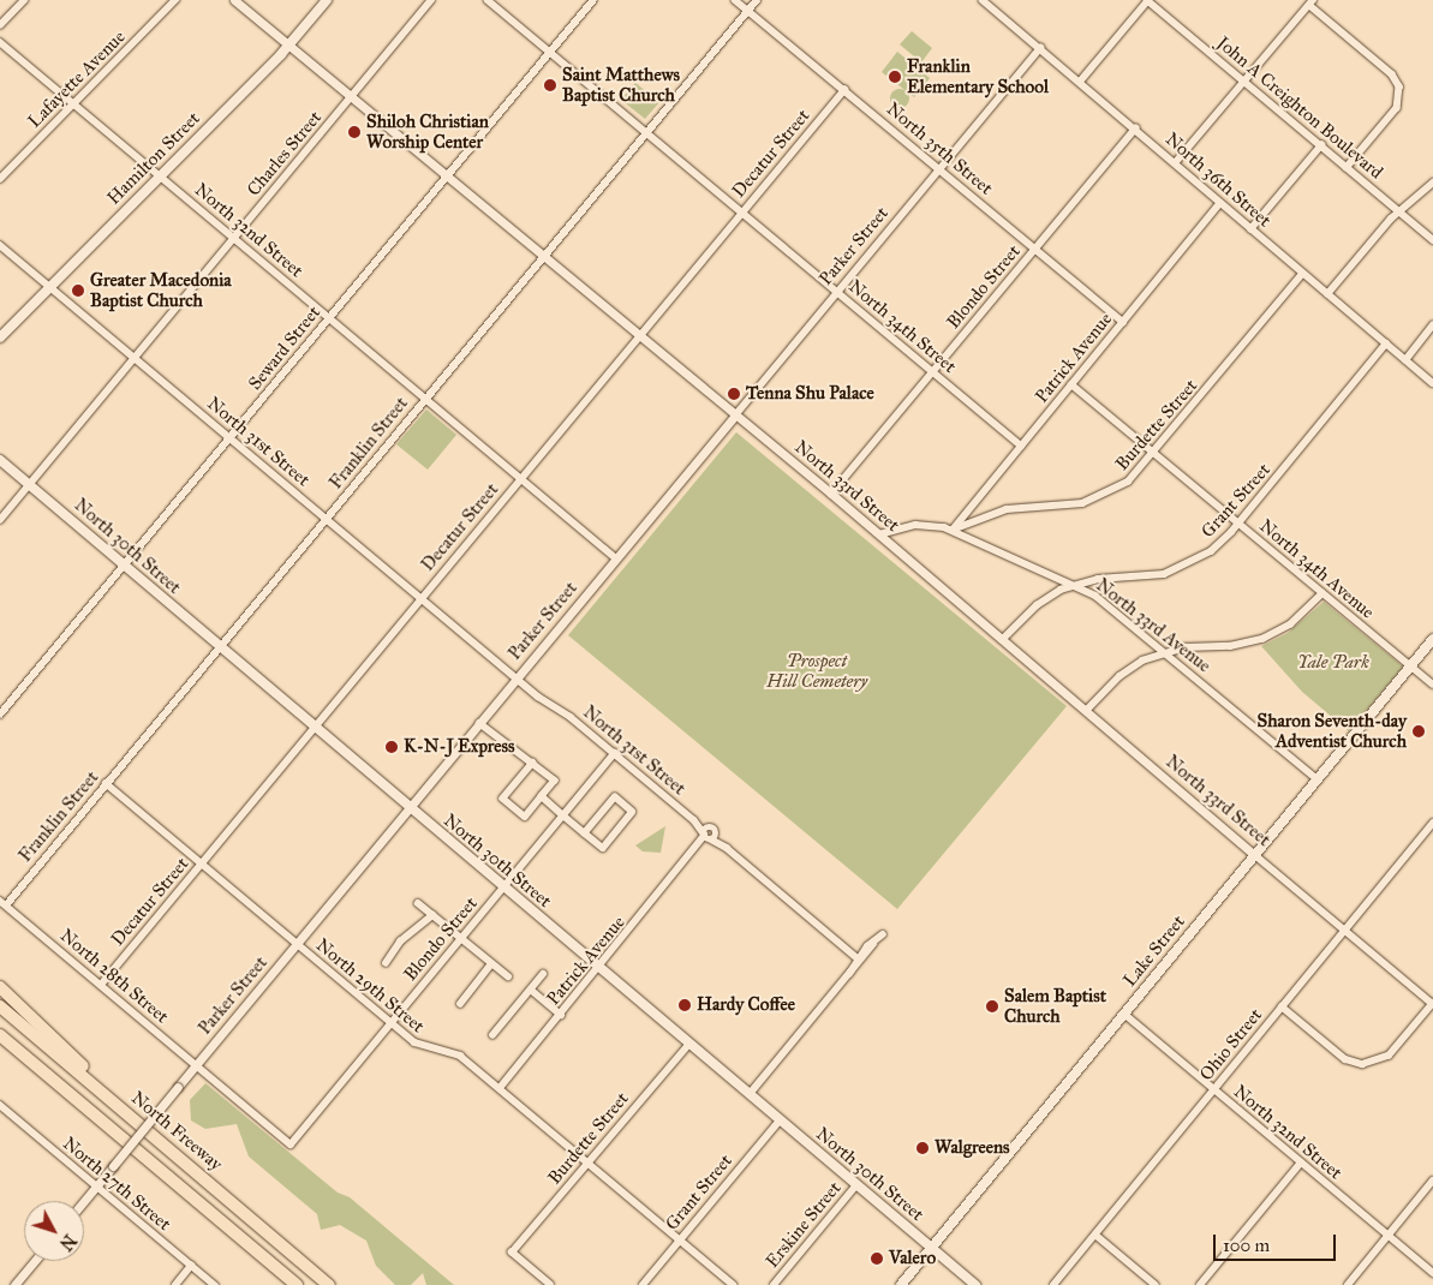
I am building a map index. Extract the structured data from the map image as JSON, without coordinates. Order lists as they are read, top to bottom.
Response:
{
  "streets": {
    "highway": ["North Freeway"],
    "main road": ["Hamilton Street", "North 30th Street", "Lake Street"],
    "street": [
      "Lafayette Avenue",
      "John A Creighton Boulevard",
      "North 35th Street",
      "Charles Street",
      "Decatur Street",
      "North 36th Street",
      "North 32nd Street",
      "Parker Street",
      "Blondo Street",
      "North 34th Street",
      "Seward Street",
      "Patrick Avenue",
      "Burdette Street",
      "North 31st Street",
      "Franklin Street",
      "North 33rd Street",
      "Grant Street",
      "North 34th Avenue",
      "North 33rd Avenue",
      "North 28th Street",
      "North 29th Street",
      "Ohio Street",
      "North 27th Street",
      "Erskine Street"
    ]
  },
  "crossings": [
    ["Lafayette Avenue", "North 32nd Street"],
    ["North 35th Street", "Decatur Street"],
    ["North 35th Street", "Parker Street"],
    ["North 35th Street", "Blondo Street"],
    ["North 35th Street", "Patrick Avenue"],
    ["North 35th Street", "Franklin Street"],
    ["Charles Street", "North 32nd Street"],
    ["Charles Street", "North 31st Street"],
    ["Charles Street", "North 33rd Street"],
    ["Charles Street", "North 30th Street"],
    ["Decatur Street", "North 32nd Street"],
    ["Decatur Street", "North 34th Street"],
    ["Decatur Street", "North 31st Street"],
    ["Decatur Street", "North 33rd Street"],
    ["Decatur Street", "North 30th Street"],
    ["Decatur Street", "North 28th Street"],
    ["Decatur Street", "North 29th Street"],
    ["Hamilton Street", "North 32nd Street"],
    ["Hamilton Street", "North 31st Street"],
    ["Hamilton Street", "North 33rd Street"],
    ["North 36th Street", "Parker Street"],
    ["North 36th Street", "Blondo Street"],
    ["North 36th Street", "Patrick Avenue"],
    ["North 36th Street", "Burdette Street"],
    ["North 36th Street", "Grant Street"],
    ["North 32nd Street", "Parker Street"],
    ["North 32nd Street", "Seward Street"],
    ["North 32nd Street", "Franklin Street"],
    ["North 32nd Street", "Lake Street"],
    ["North 32nd Street", "Ohio Street"],
    ["Parker Street", "North 34th Street"],
    ["Parker Street", "North 31st Street"],
    ["Parker Street", "North 33rd Street"],
    ["Parker Street", "North 30th Street"],
    ["Parker Street", "North 28th Street"],
    ["Parker Street", "North 29th Street"],
    ["Parker Street", "North 27th Street"],
    ["Blondo Street", "North 34th Street"],
    ["Blondo Street", "North 31st Street"],
    ["Blondo Street", "North 33rd Street"],
    ["Blondo Street", "North 30th Street"],
    ["Blondo Street", "North 28th Street"],
    ["Blondo Street", "North 29th Street"],
    ["North 34th Street", "Seward Street"],
    ["North 34th Street", "Patrick Avenue"],
    ["North 34th Street", "Franklin Street"],
    ["Seward Street", "North 31st Street"],
    ["Seward Street", "North 33rd Street"],
    ["Seward Street", "North 30th Street"],
    ["Patrick Avenue", "Burdette Street"],
    ["Patrick Avenue", "North 31st Street"],
    ["Patrick Avenue", "North 30th Street"],
    ["Patrick Avenue", "North 34th Avenue"],
    ["Patrick Avenue", "North 33rd Avenue"],
    ["Patrick Avenue", "North 29th Street"],
    ["Burdette Street", "North 30th Street"],
    ["Burdette Street", "North 34th Avenue"],
    ["Burdette Street", "North 33rd Avenue"],
    ["Burdette Street", "North 29th Street"],
    ["North 31st Street", "Franklin Street"],
    ["Franklin Street", "North 33rd Street"],
    ["Franklin Street", "North 30th Street"],
    ["Franklin Street", "North 28th Street"],
    ["Franklin Street", "North 29th Street"],
    ["North 33rd Street", "Grant Street"],
    ["North 33rd Street", "North 33rd Avenue"],
    ["North 33rd Street", "Lake Street"],
    ["North 33rd Street", "Ohio Street"],
    ["Grant Street", "North 30th Street"],
    ["Grant Street", "North 34th Avenue"],
    ["Grant Street", "North 33rd Avenue"],
    ["Grant Street", "North 29th Street"],
    ["North 30th Street", "Lake Street"],
    ["North 30th Street", "Erskine Street"],
    ["North 34th Avenue", "Lake Street"],
    ["North 33rd Avenue", "Lake Street"]
  ],
  "parks": ["Prospect Hill Cemetery", "Yale Park"],
  "places": [
    "Franklin Elementary School",
    "Saint Matthews Baptist Church",
    "Shiloh Christian Worship Center",
    "Greater Macedonia Baptist Church",
    "Tenna Shu Palace",
    "Sharon Seventh-day Adventist Church",
    "K-N-J Express",
    "Hardy Coffee",
    "Salem Baptist Church",
    "Walgreens",
    "Valero"
  ],
  "scale_bar": "100 m",
  "north": "bottom right"
}
